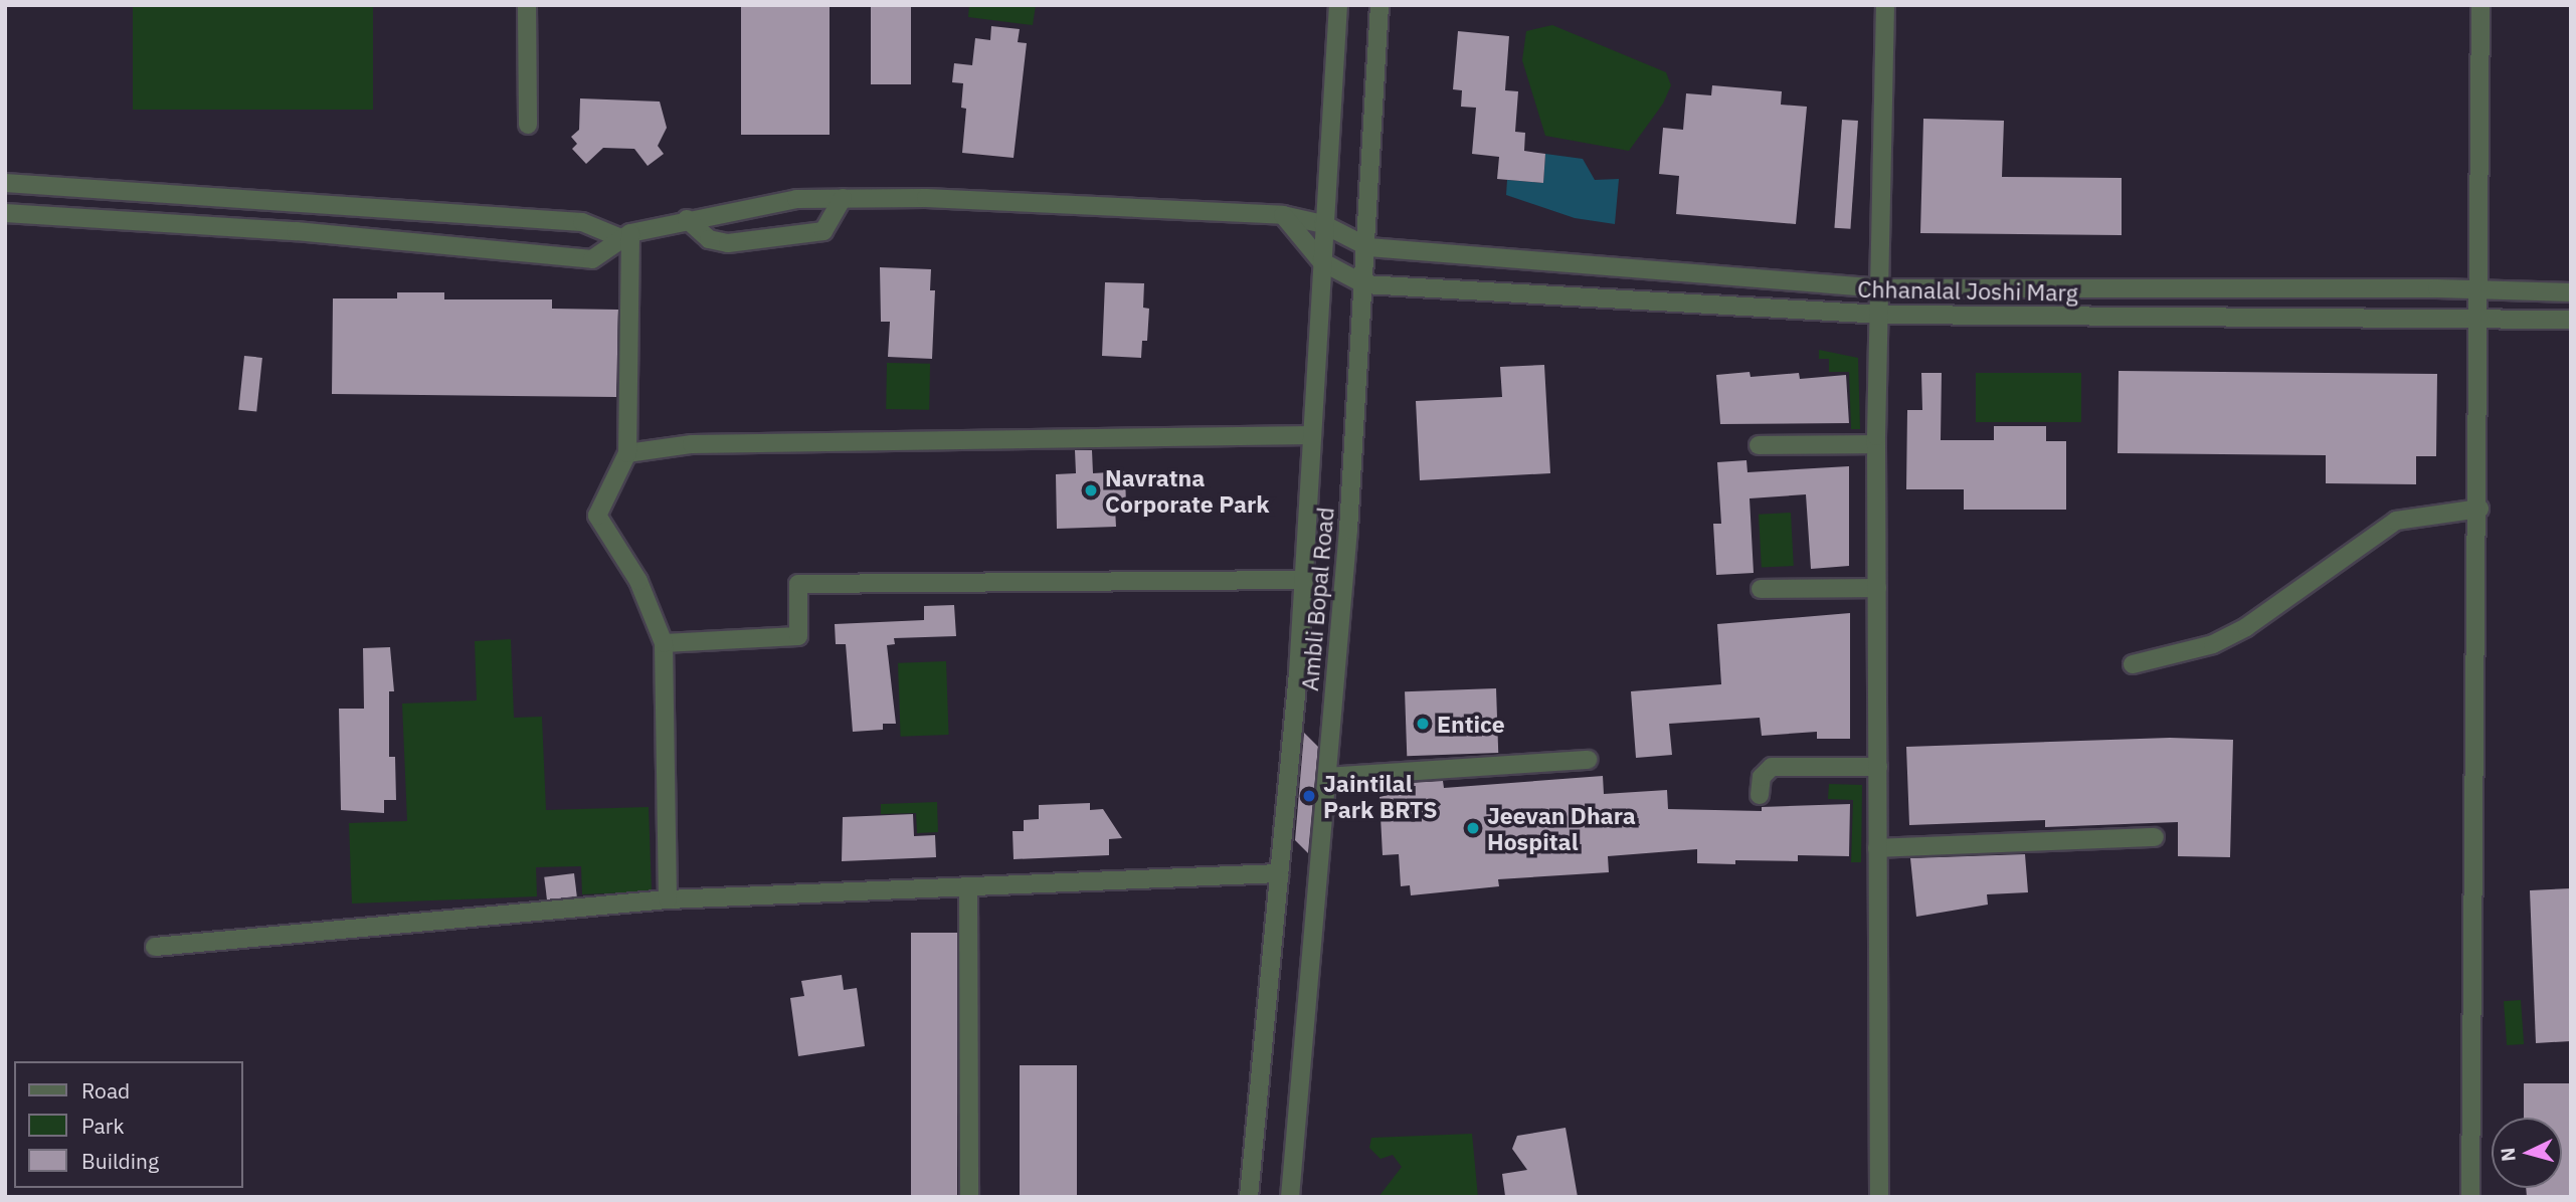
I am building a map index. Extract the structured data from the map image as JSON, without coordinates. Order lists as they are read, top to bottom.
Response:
{
  "streets": {
    "street": ["Chhanalal Joshi Marg", "Ambli Bopal Road"]
  },
  "crossings": [
    ["Chhanalal Joshi Marg", "Ambli Bopal Road"]
  ],
  "places": [
    "Navratna Corporate Park",
    "Entice",
    "Jaintilal Park BRTS",
    "Jeevan Dhara Hospital"
  ],
  "legend": ["Road", "Park", "Building"],
  "north": "left"
}
